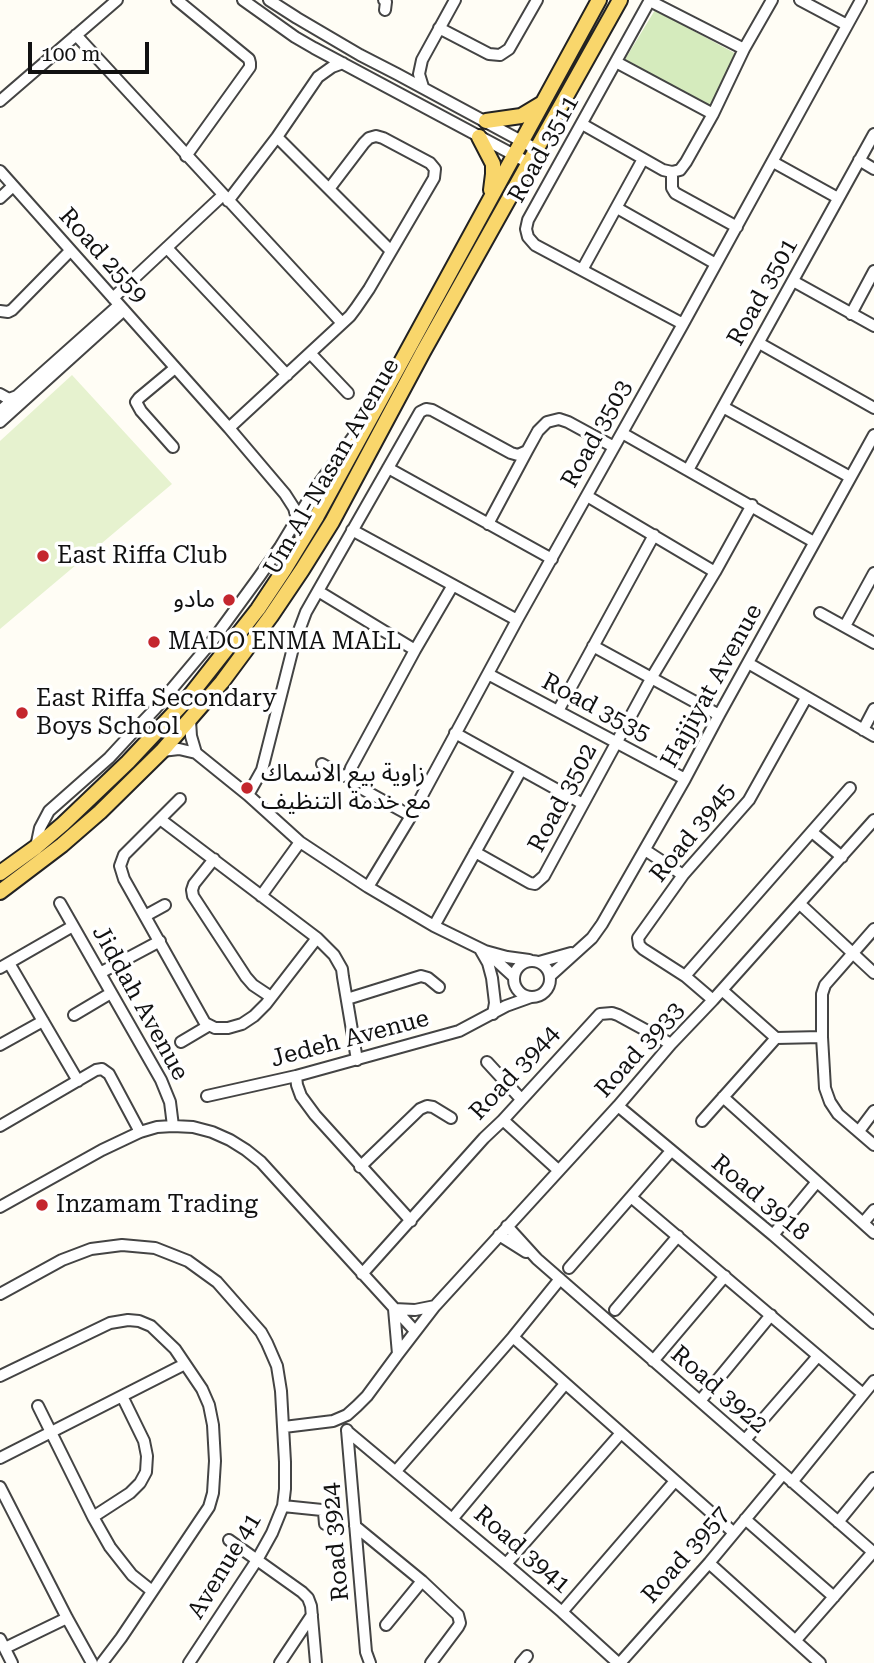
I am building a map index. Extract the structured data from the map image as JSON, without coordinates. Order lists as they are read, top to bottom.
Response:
{
  "streets": {
    "main road": ["Um Al-Nasan Avenue"],
    "street": [
      "Road 3511",
      "Road 2559",
      "Road 3501",
      "Road 3503",
      "Hajjiyat Avenue",
      "Road 3535",
      "Road 3502",
      "Road 3945",
      "Jiddah Avenue",
      "Jedeh Avenue",
      "Road 3933",
      "Road 3944",
      "Road 3918",
      "Road 3922",
      "Road 3924",
      "Road 3941",
      "Road 3957",
      "Avenue 41"
    ]
  },
  "crossings": [
    ["Road 3511", "Road 3503"],
    ["Road 3503", "Road 3535"],
    ["Hajjiyat Avenue", "Road 3535"],
    ["Hajjiyat Avenue", "Jedeh Avenue"],
    ["Road 3535", "Road 3502"],
    ["Road 3945", "Road 3933"],
    ["Road 3933", "Road 3944"],
    ["Road 3933", "Road 3918"],
    ["Road 3933", "Road 3922"],
    ["Road 3933", "Road 3924"],
    ["Road 3922", "Road 3957"],
    ["Road 3924", "Road 3941"],
    ["Road 3941", "Road 3957"]
  ],
  "places": [
    "East Riffa Club",
    "مادو",
    "MADO ENMA MALL",
    "East Riffa Secondary Boys School",
    "زاوية بيع الاسماك مع خدمة التنظيف",
    "Inzamam Trading"
  ],
  "scale_bar": "100 m"
}
